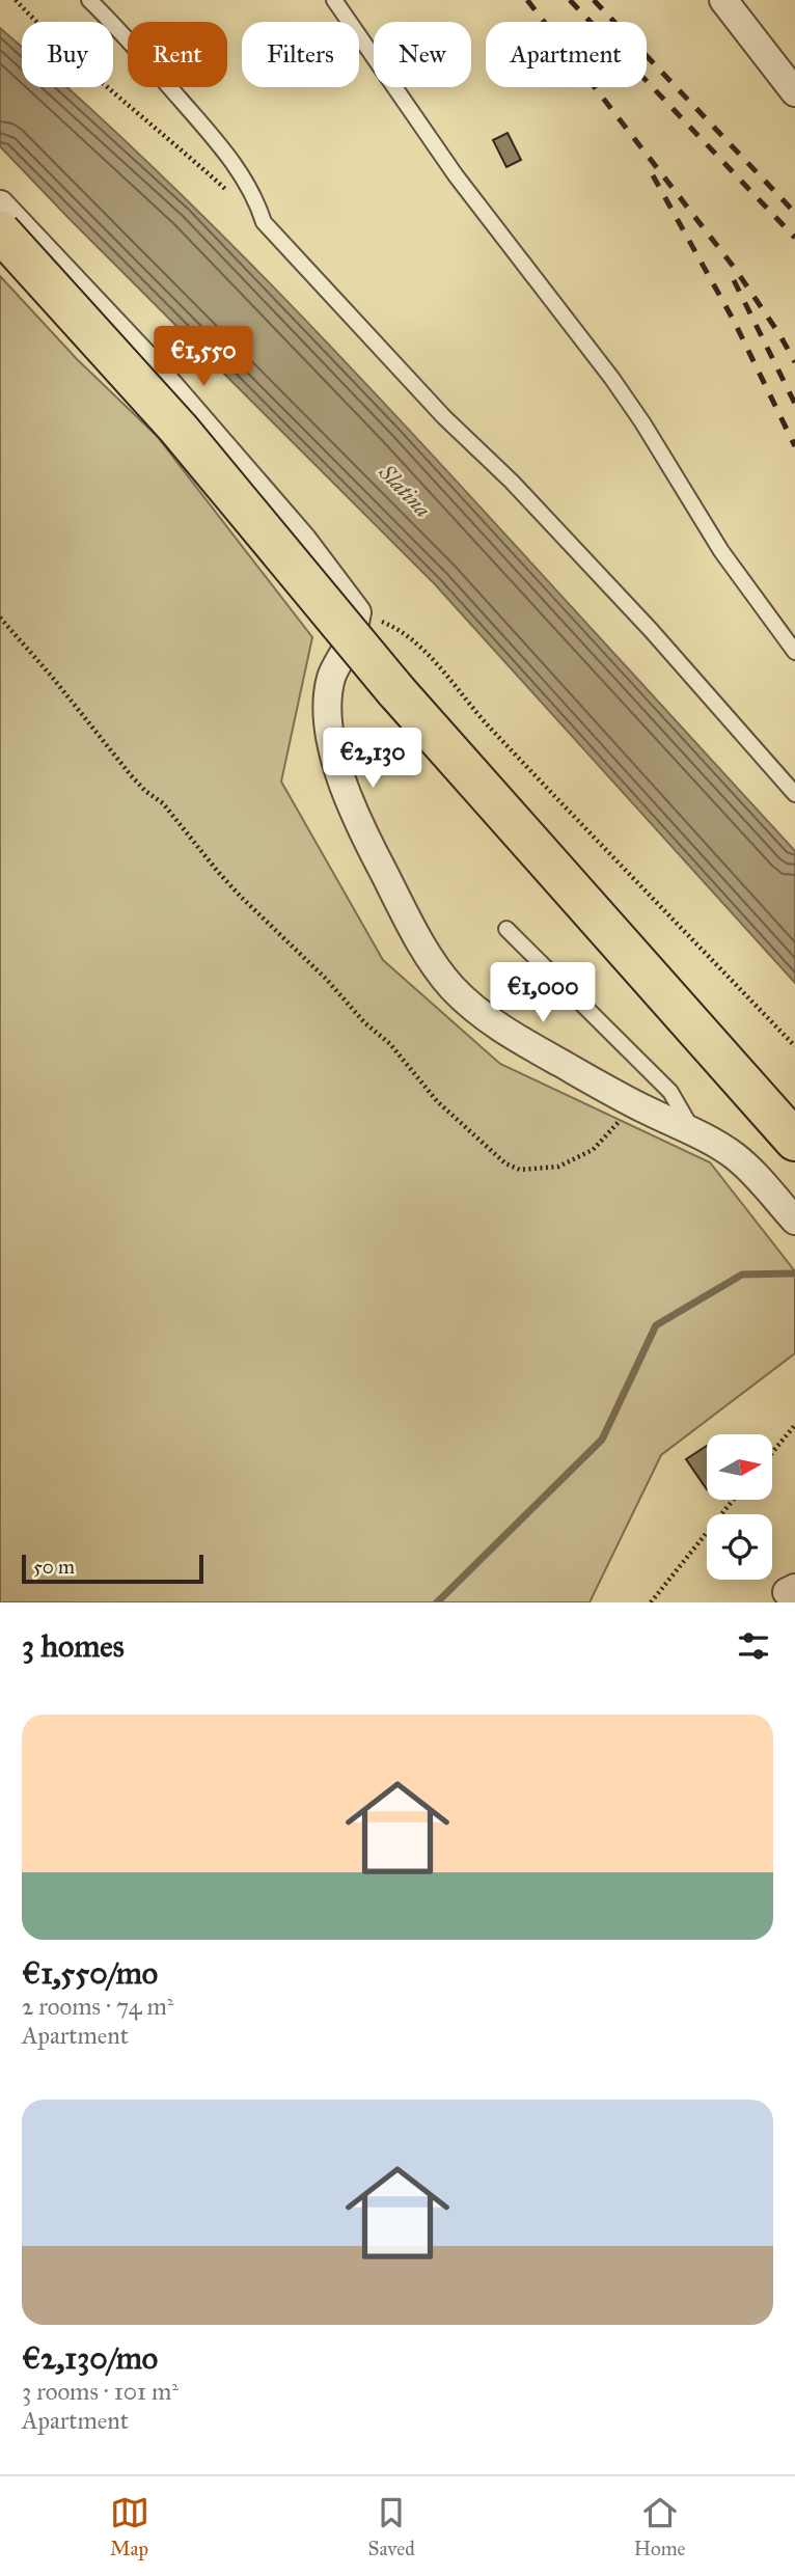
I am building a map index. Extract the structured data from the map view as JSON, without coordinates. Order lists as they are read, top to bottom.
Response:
{
  "water": ["Slatina"],
  "scale_bar": "50 m",
  "north": "right",
  "page": {
    "chip": [
      "Buy",
      "Rent",
      "Filters",
      "New",
      "Apartment"
    ],
    "price": ["€1,550", "€2,130", "€1,000"],
    "scale": "50 m",
    "heading": "3 homes",
    "list": [
      {
        "name": "€1,550/mo",
        "note": "2 rooms · 74 m² · Apartment"
      },
      {
        "name": "€2,130/mo",
        "note": "3 rooms · 101 m² · Apartment"
      }
    ],
    "tabs": ["Map", "Saved", "Home"]
  }
}
